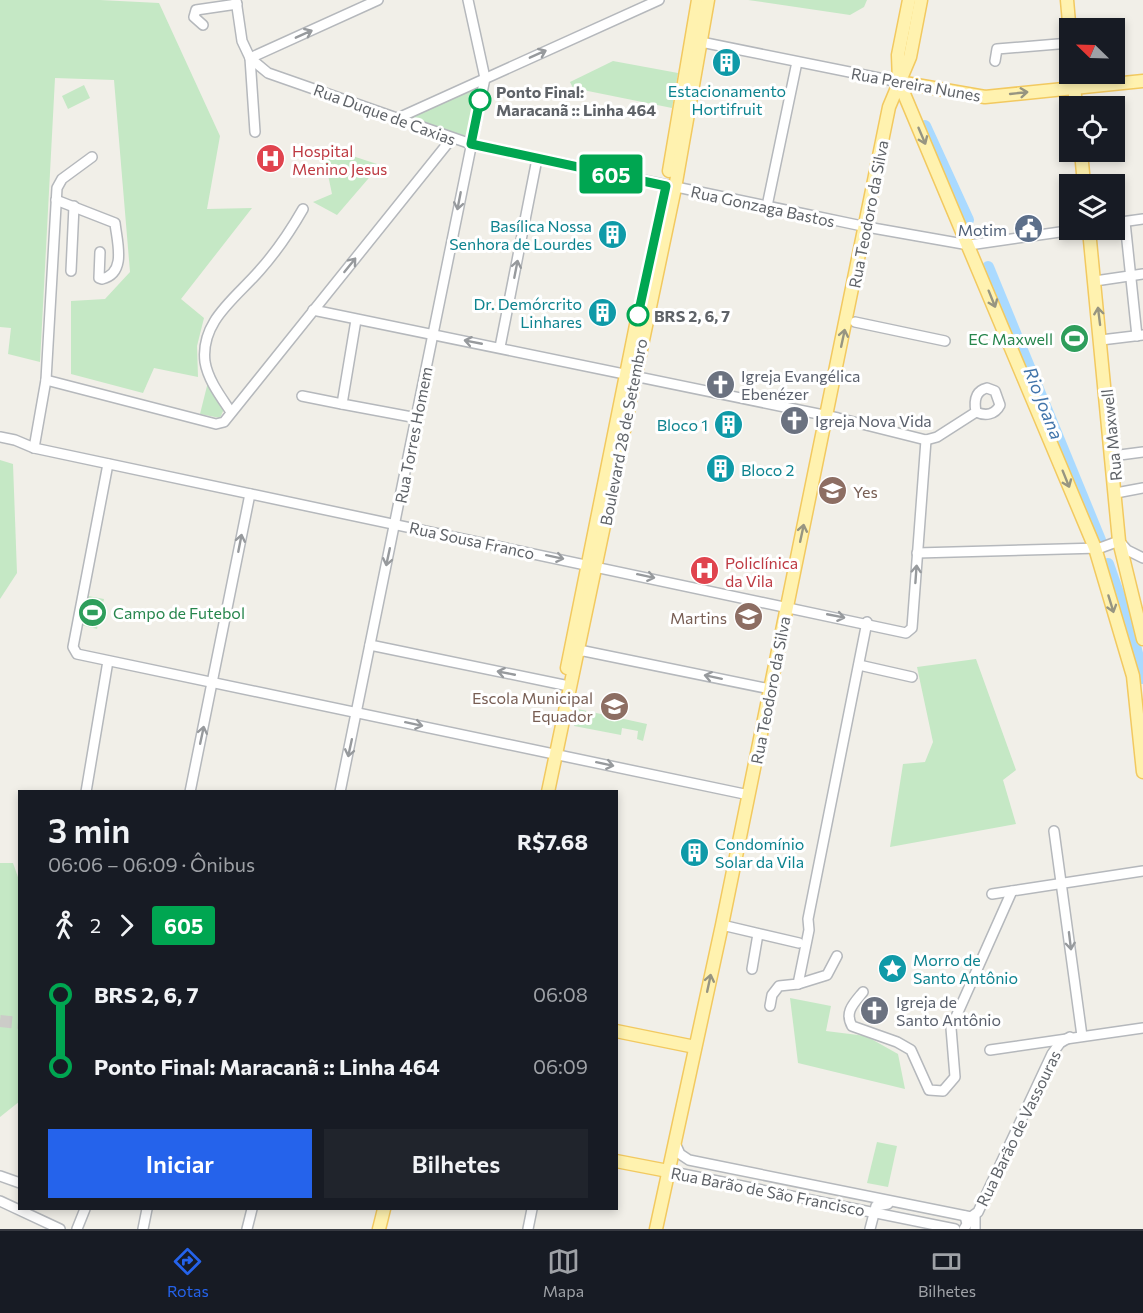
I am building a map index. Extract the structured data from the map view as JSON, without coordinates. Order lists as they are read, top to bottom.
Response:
{
  "streets": {
    "main road": [
      "Rua Pereira Nunes",
      "Rua Teodoro da Silva",
      "Boulevard 28 de Setembro",
      "Rua Maxwell",
      "Rua Barão de São Francisco"
    ],
    "street": [
      "Rua Duque de Caxias",
      "Rua Gonzaga Bastos",
      "Rua Torres Homem",
      "Rua Sousa Franco",
      "Rua Barão de Vassouras"
    ]
  },
  "crossings": [
    ["Rua Pereira Nunes", "Rua Teodoro da Silva"],
    ["Rua Pereira Nunes", "Boulevard 28 de Setembro"],
    ["Rua Duque de Caxias", "Rua Gonzaga Bastos"],
    ["Rua Duque de Caxias", "Boulevard 28 de Setembro"],
    ["Rua Duque de Caxias", "Rua Torres Homem"],
    ["Rua Gonzaga Bastos", "Rua Teodoro da Silva"],
    ["Rua Gonzaga Bastos", "Boulevard 28 de Setembro"],
    ["Rua Teodoro da Silva", "Rua Sousa Franco"],
    ["Rua Teodoro da Silva", "Rua Barão de São Francisco"],
    ["Boulevard 28 de Setembro", "Rua Sousa Franco"],
    ["Rua Torres Homem", "Rua Sousa Franco"],
    ["Rua Barão de Vassouras", "Rua Barão de São Francisco"]
  ],
  "one_way": ["Rua Pereira Nunes", "Rua Teodoro da Silva", "Rua Sousa Franco"],
  "water": ["Rio Joana"],
  "places": {
    "building": [
      "Estacionamento Hortifruit",
      "Basílica Nossa Senhora de Lourdes",
      "Dr. Demórcrito Linhares",
      "Bloco 1",
      "Bloco 2",
      "Condomínio Solar da Vila"
    ],
    "other": ["Ponto Final: Maracanã :: Linha 464", "BRS 2, 6, 7"],
    "hospital": ["Hospital Menino Jesus", "Policlínica da Vila"],
    "public building": ["Motim"],
    "sports": ["EC Maxwell", "Campo de Futebol"],
    "church": ["Igreja Evangélica Ebenézer", "Igreja Nova Vida", "Igreja de Santo Antônio"],
    "school or university": ["Yes", "Martins", "Escola Municipal Equador"],
    "place": ["Morro de Santo Antônio"]
  },
  "lines": ["bus line 605"],
  "north": "top left",
  "page": {
    "on_map": "605",
    "heading": ["3 min", "06:06 – 06:09 · Ônibus", "R$7.68"],
    "legs": ["2", "605"],
    "list": [
      {
        "name": "BRS 2, 6, 7",
        "value": "06:08"
      },
      {
        "name": "Ponto Final: Maracanã :: Linha 464",
        "value": "06:09"
      }
    ],
    "buttons": ["Iniciar", "Bilhetes"],
    "tabs": ["Rotas", "Mapa", "Bilhetes"]
  }
}
